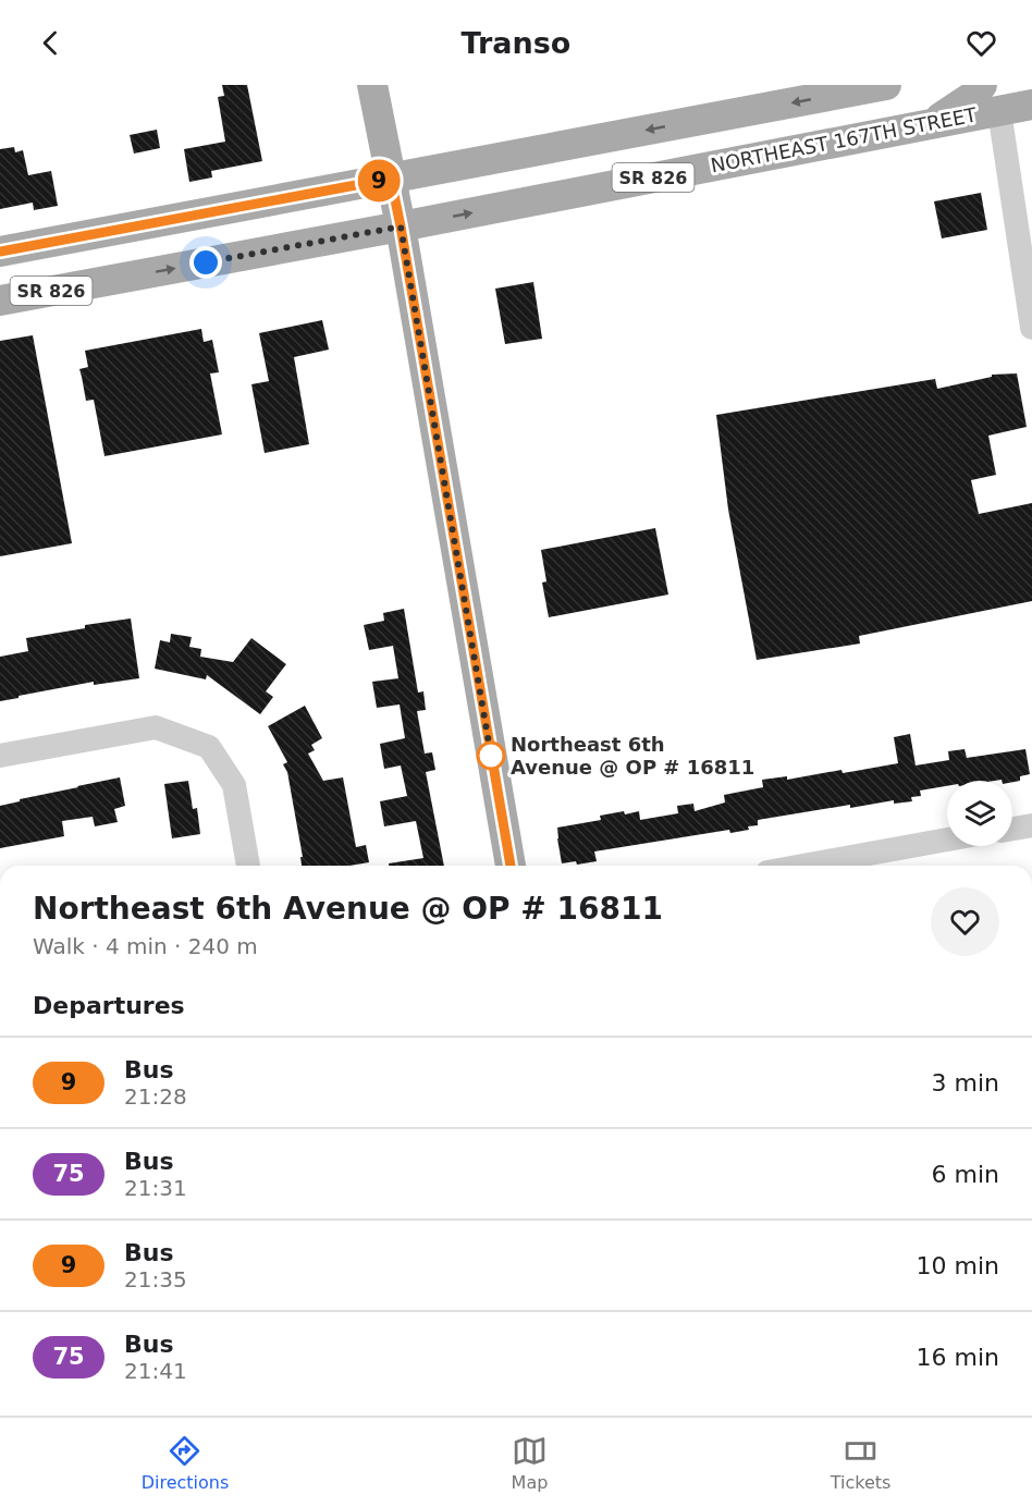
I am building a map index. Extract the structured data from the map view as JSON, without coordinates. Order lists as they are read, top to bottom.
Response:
{
  "streets": {
    "main road": ["NORTHEAST 167TH STREET", "SR 826"]
  },
  "places": ["Northeast 6th Avenue @ OP # 16811"],
  "lines": ["bus line 9"],
  "page": {
    "header": "Transo",
    "on_map": "9",
    "heading": [
      ["Northeast 6th Avenue @ OP # 16811", "Walk · 4 min · 240 m"],
      "Departures"
    ],
    "list": [
      {
        "mark": "9",
        "name": "Bus",
        "note": "21:28",
        "value": "3 min"
      },
      {
        "mark": "75",
        "name": "Bus",
        "note": "21:31",
        "value": "6 min"
      },
      {
        "mark": "9",
        "name": "Bus",
        "note": "21:35",
        "value": "10 min"
      },
      {
        "mark": "75",
        "name": "Bus",
        "note": "21:41",
        "value": "16 min"
      }
    ],
    "tabs": ["Directions", "Map", "Tickets"]
  }
}
